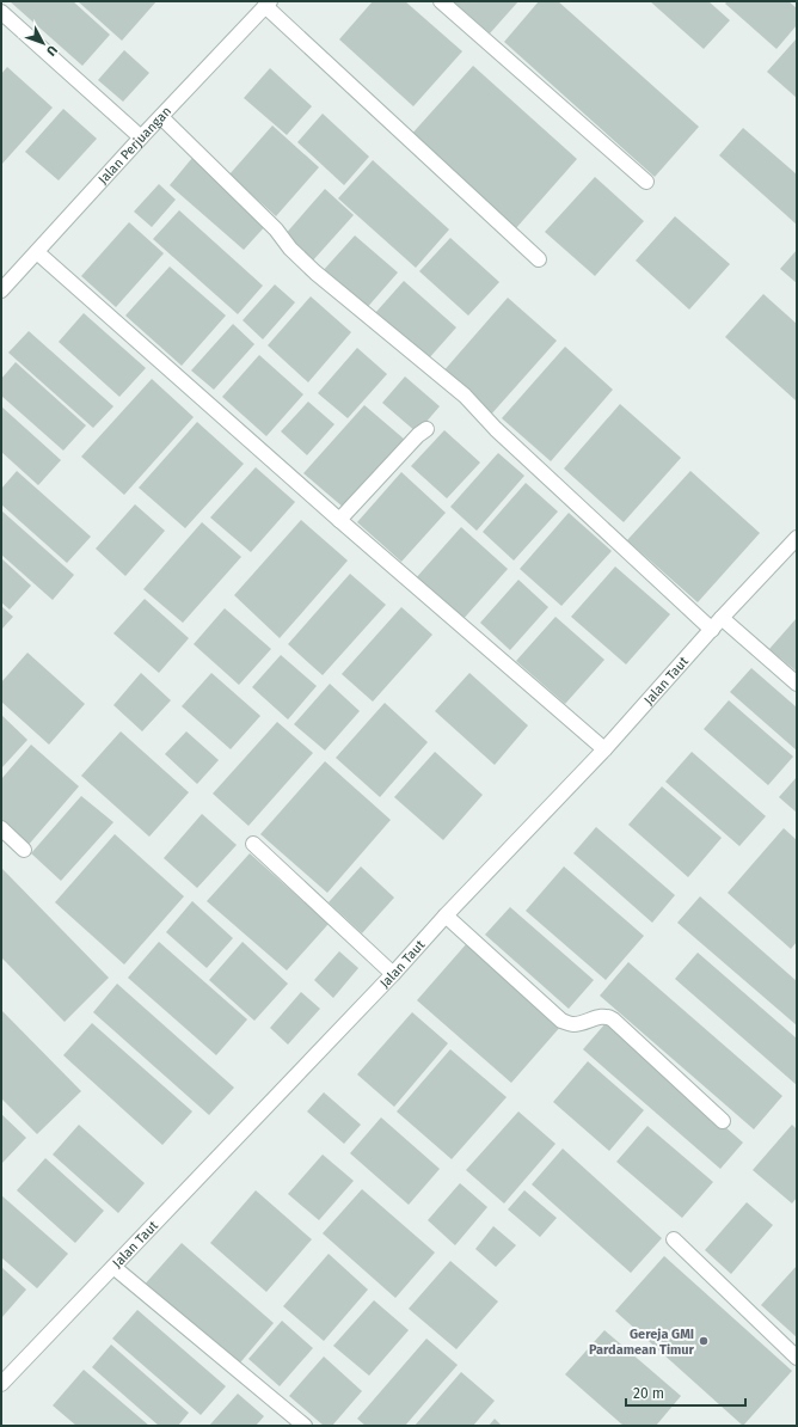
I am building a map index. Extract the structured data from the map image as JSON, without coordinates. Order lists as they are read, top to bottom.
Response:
{
  "streets": {
    "street": ["Jalan Perjuangan", "Jalan Taut"]
  },
  "places": ["Gereja GMI Pardamean Timur"],
  "scale_bar": "20 m",
  "north": "bottom right"
}
